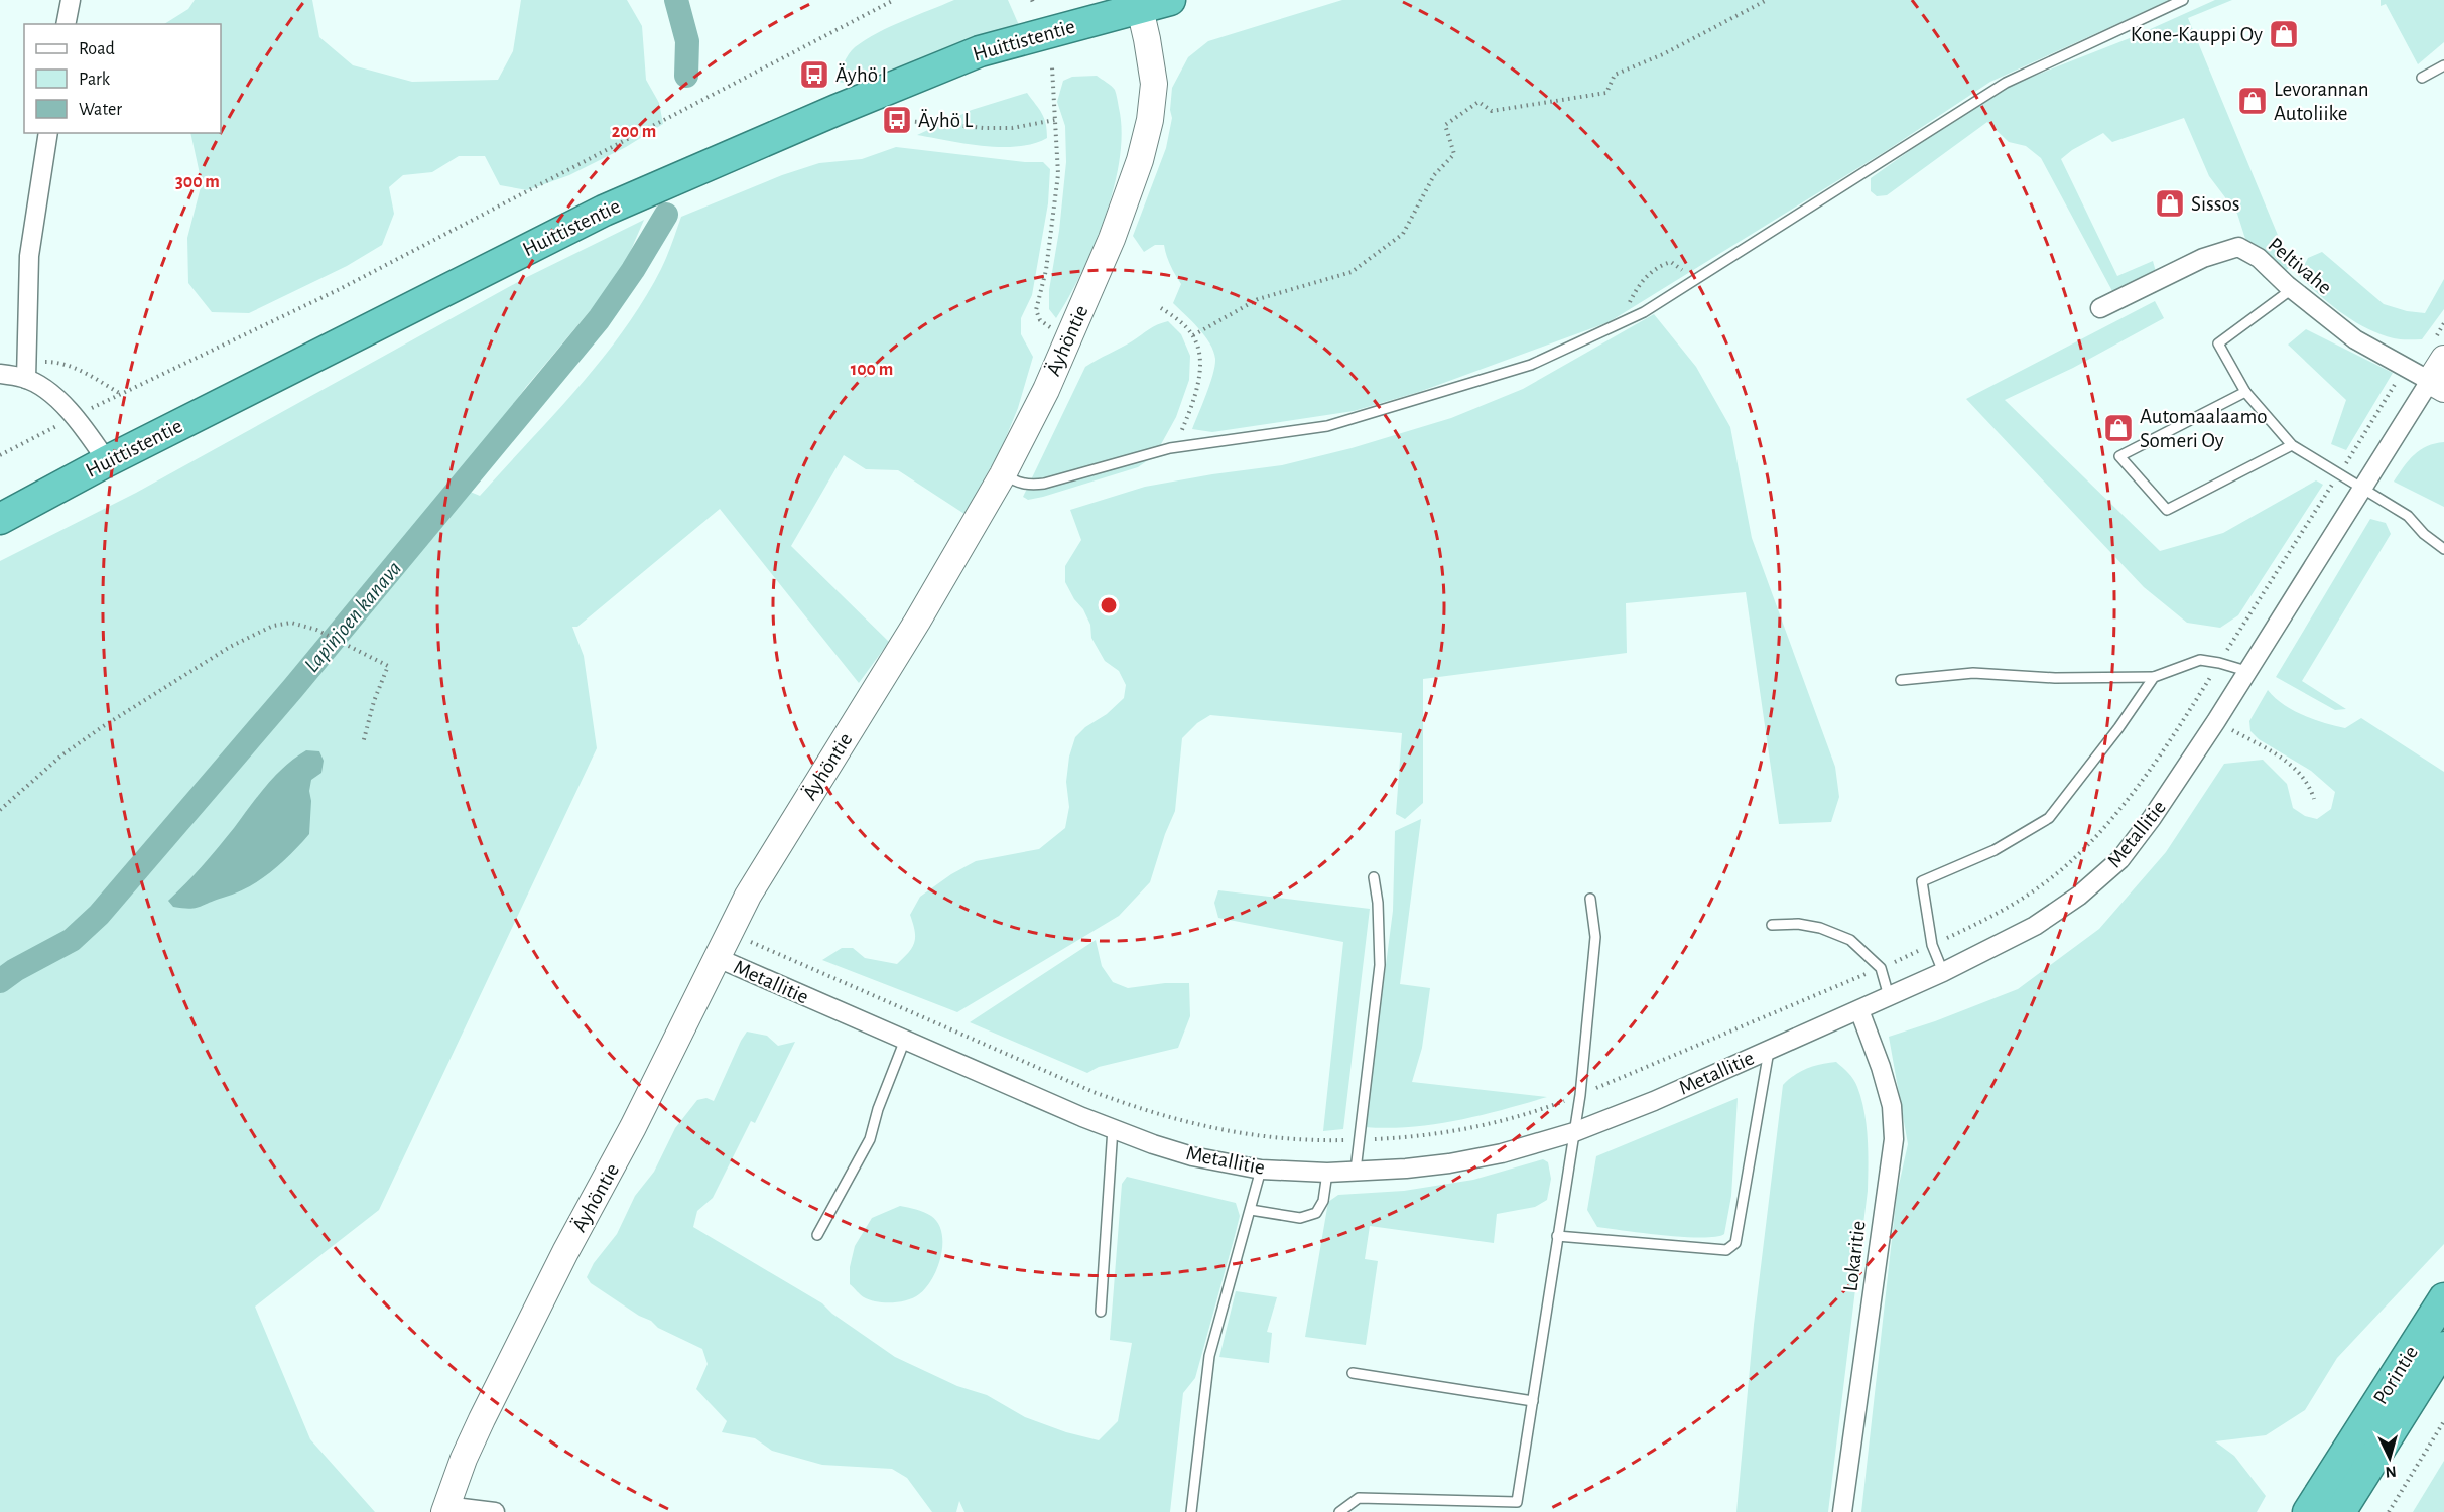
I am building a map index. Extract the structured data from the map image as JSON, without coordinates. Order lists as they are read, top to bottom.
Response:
{
  "streets": {
    "highway": ["Huittistentie", "Porintie"],
    "main road": ["Äyhöntie", "Metallitie"],
    "street": ["Peltivahe", "Lokaritie"]
  },
  "crossings": [
    ["Huittistentie", "Äyhöntie"],
    ["Peltivahe", "Metallitie"],
    ["Äyhöntie", "Metallitie"],
    ["Metallitie", "Lokaritie"]
  ],
  "water": ["Lapinjoen kanava"],
  "places": {
    "shop": [
      "Kone-Kauppi Oy",
      "Levorannan Autoliike",
      "Sissos",
      "Automaalaamo Someri Oy"
    ],
    "bus stop": ["Äyhö I", "Äyhö L"]
  },
  "legend": ["Road", "Park", "Water"],
  "north": "bottom",
  "rings": ["200 m", "300 m", "100 m"]
}
